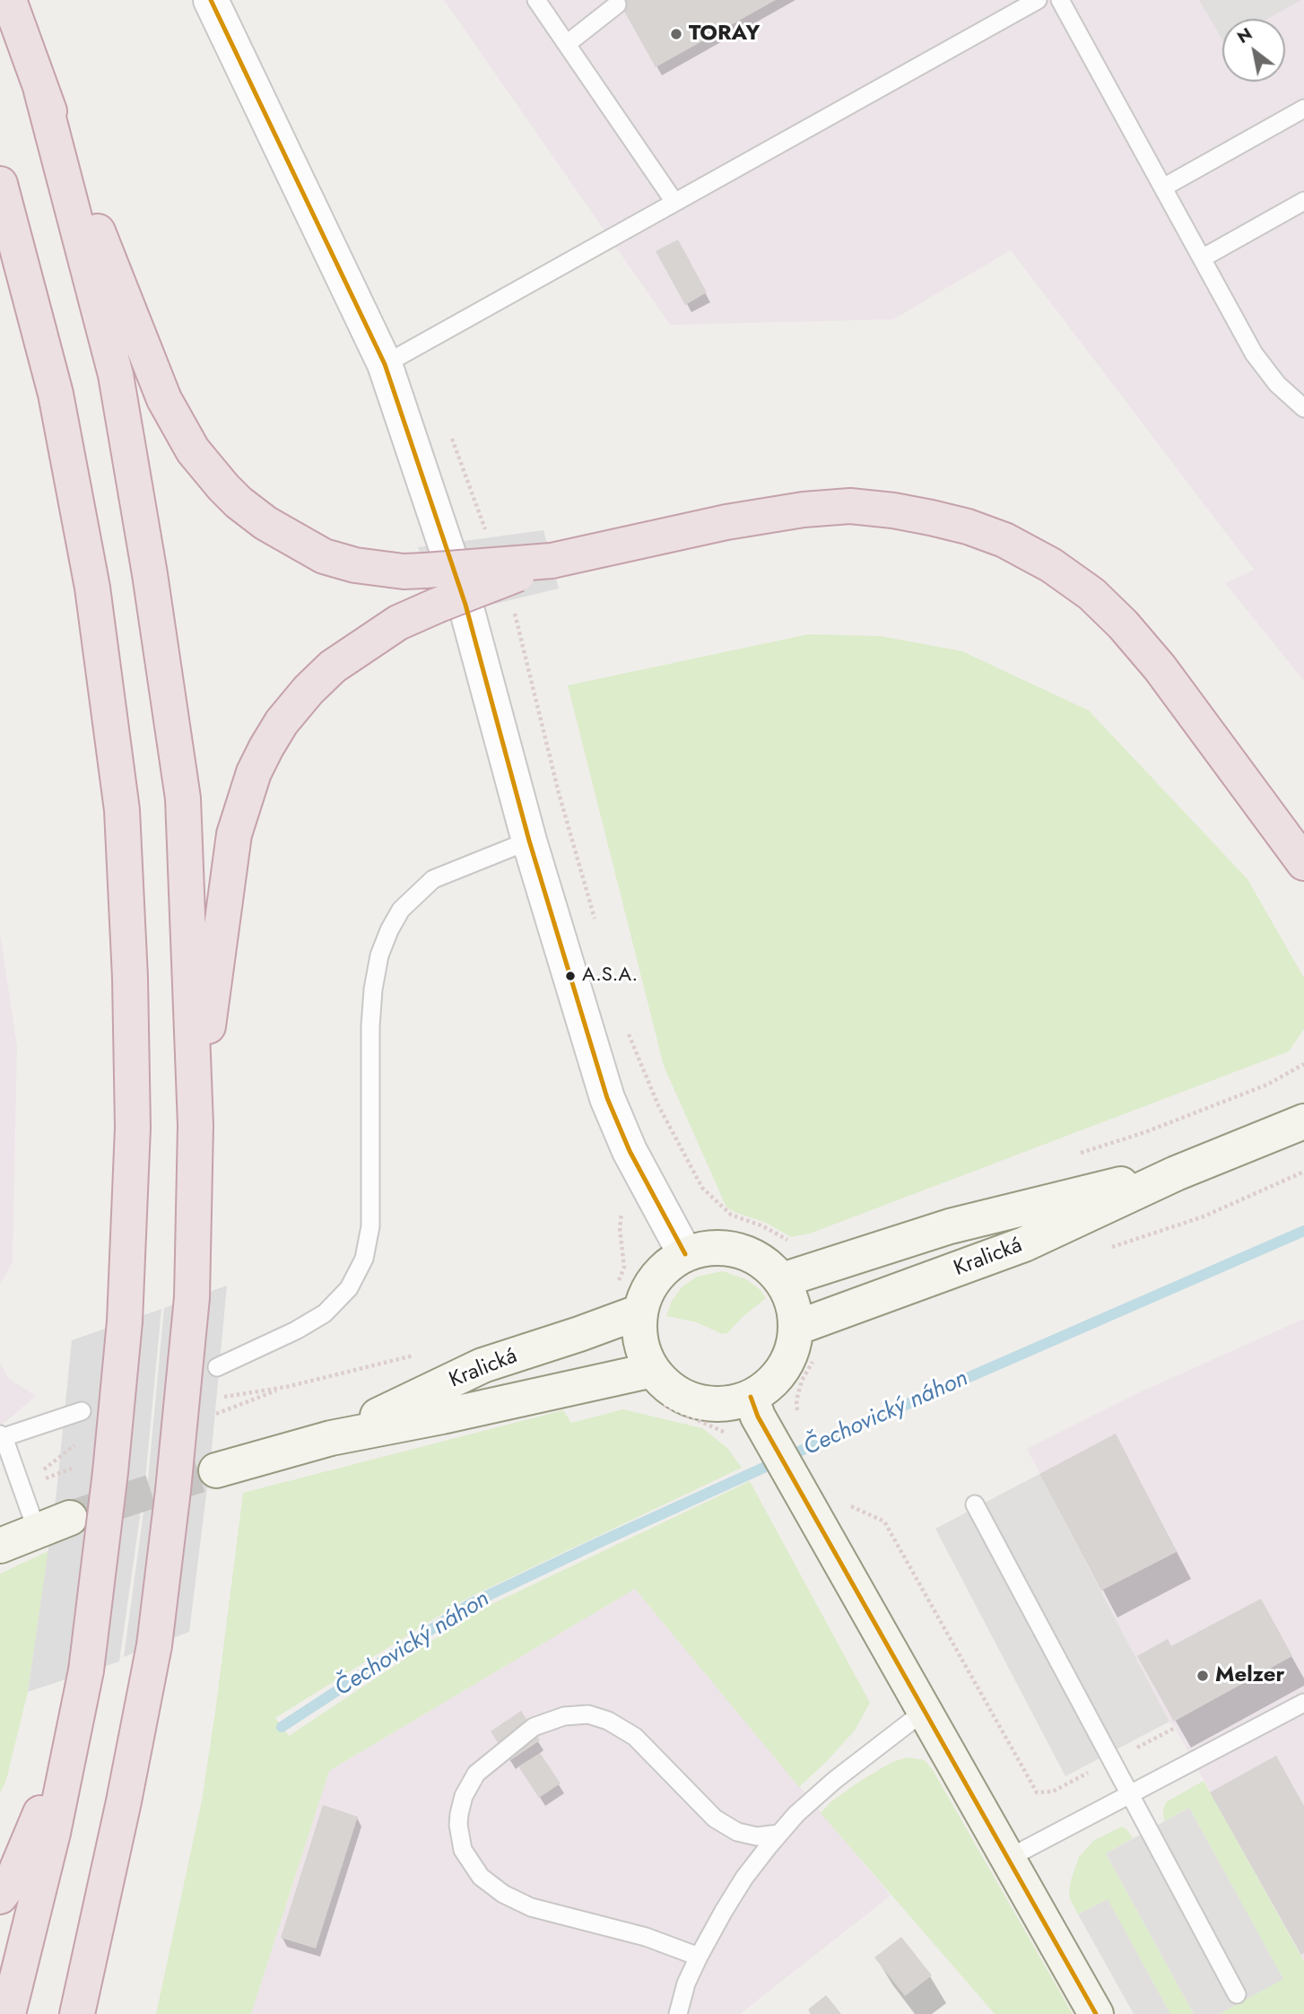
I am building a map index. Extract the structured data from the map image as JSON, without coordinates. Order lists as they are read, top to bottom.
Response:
{
  "streets": {
    "main road": ["Kralická"]
  },
  "water": ["Čechovický náhon"],
  "places": ["TORAY", "A.S.A.", "Melzer"],
  "north": "top left"
}
